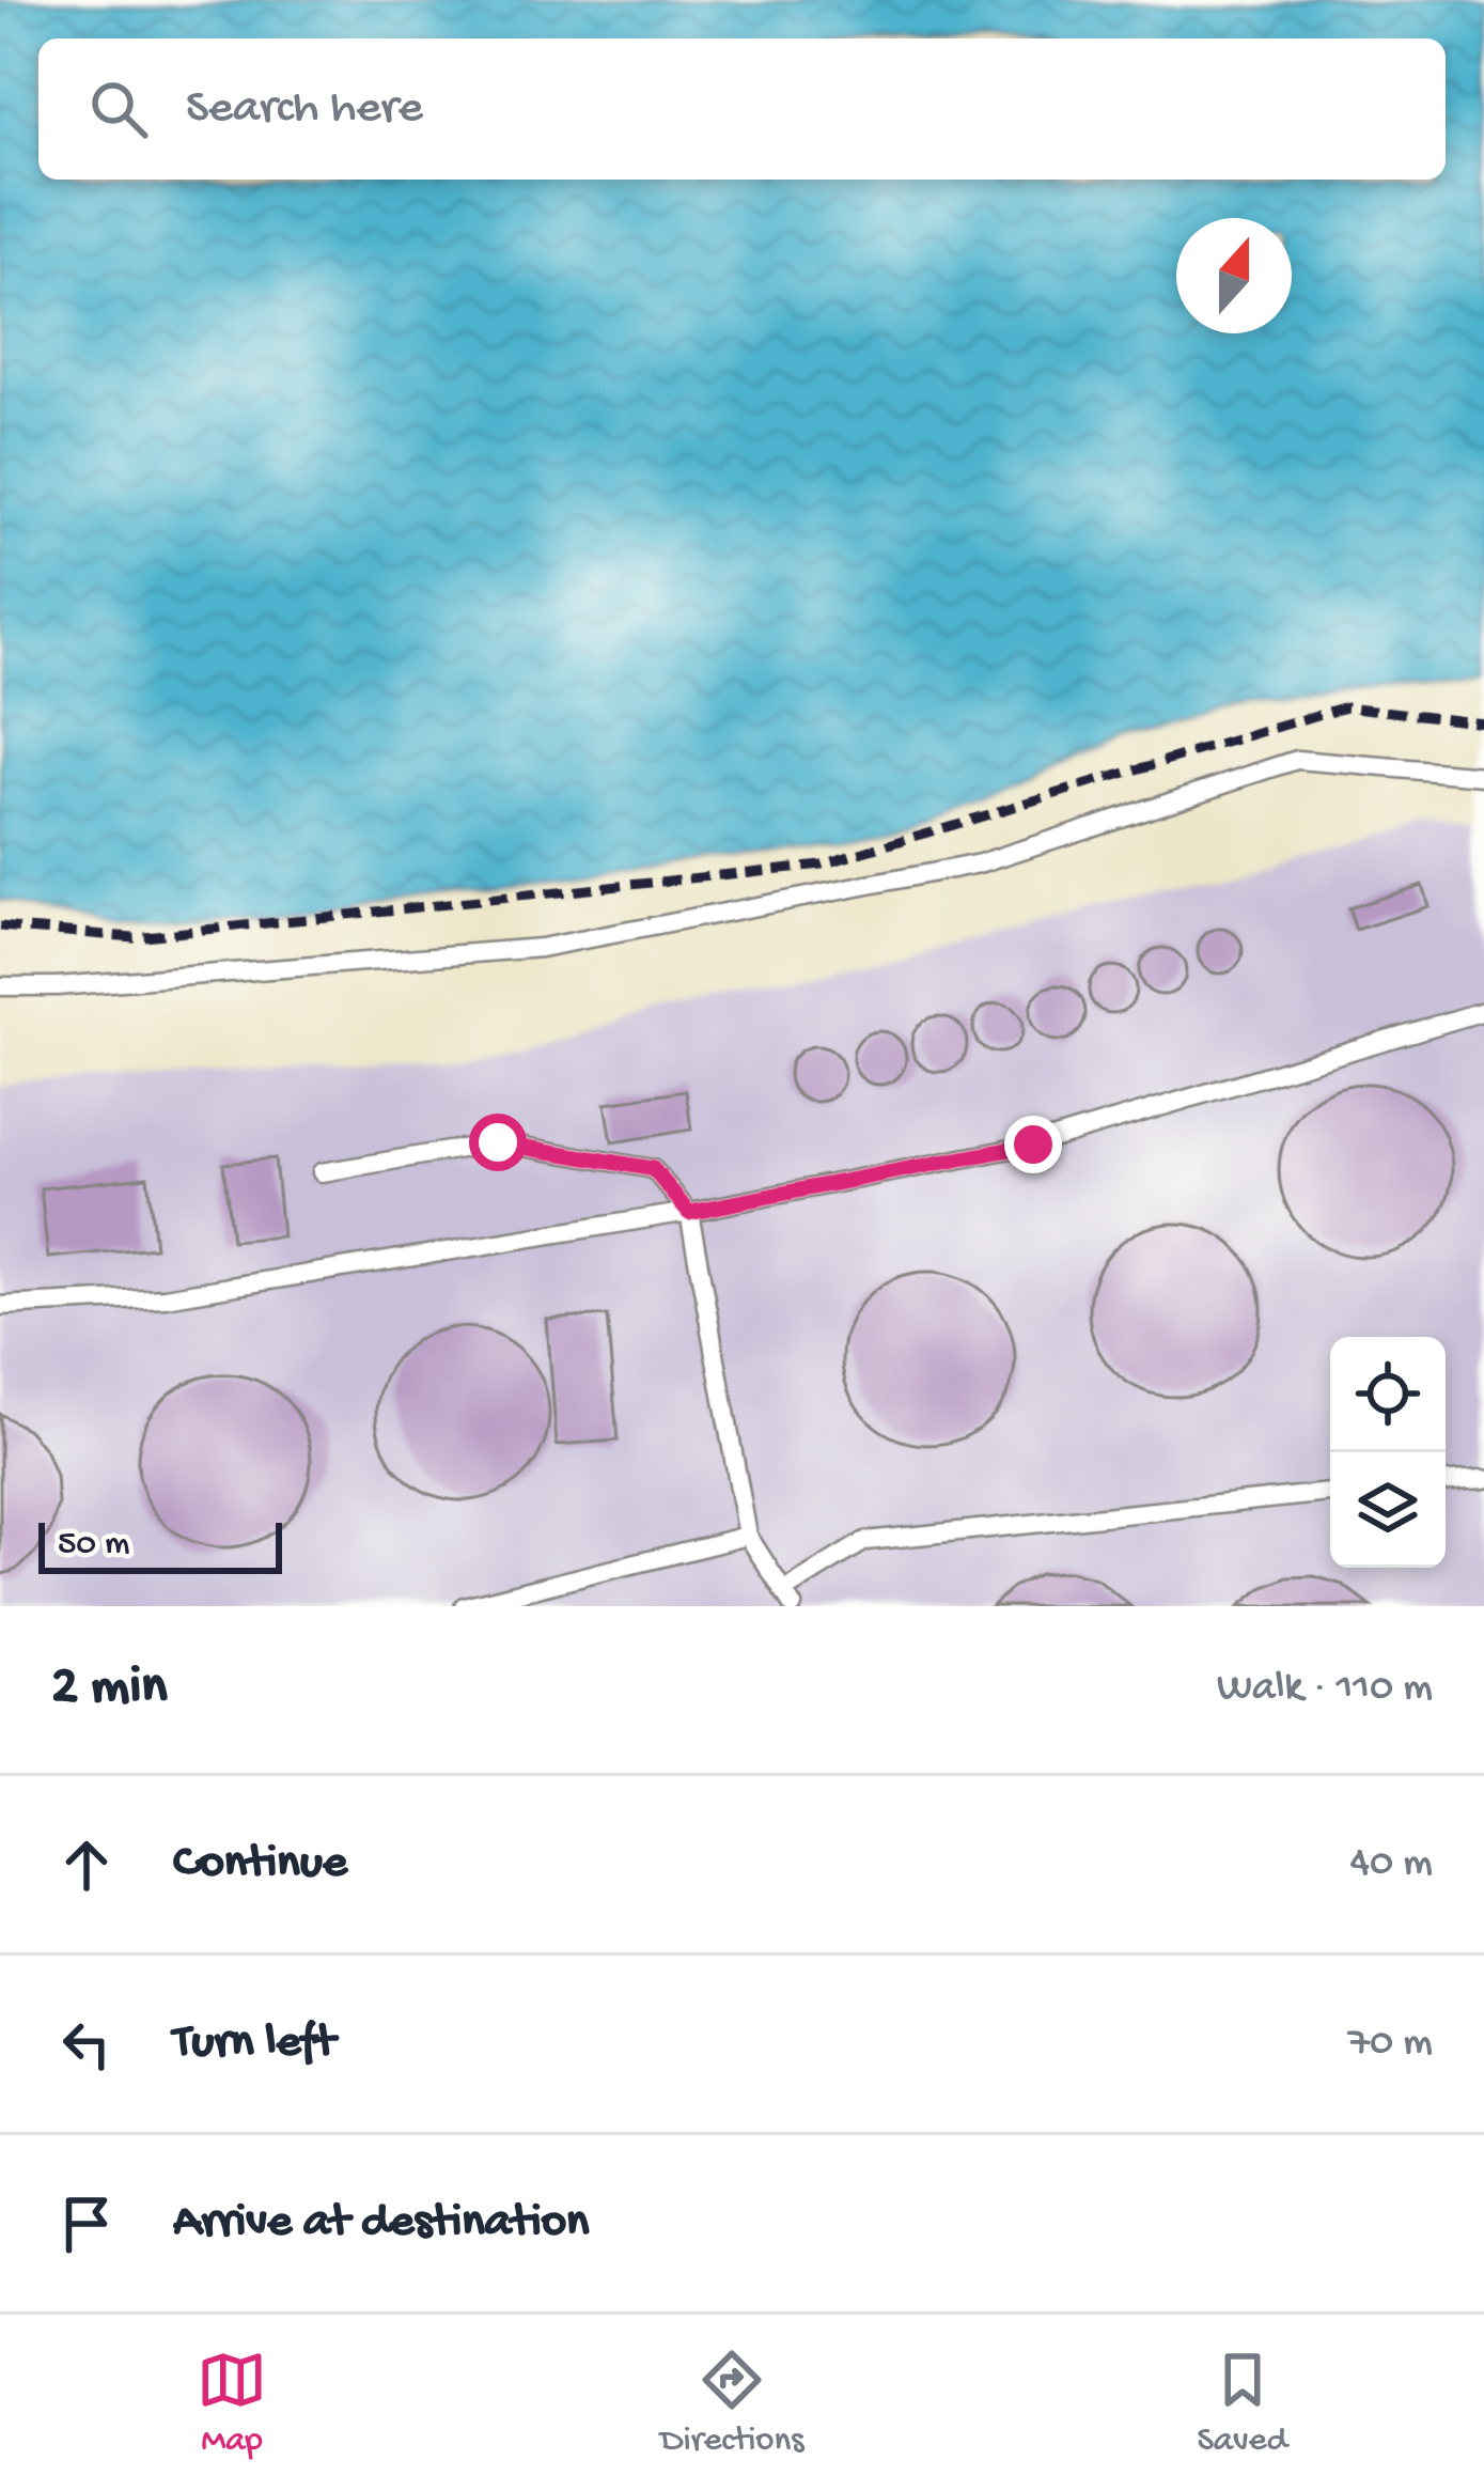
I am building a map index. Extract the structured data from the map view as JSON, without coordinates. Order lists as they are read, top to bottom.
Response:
{
  "scale_bar": "50 m",
  "north": "top",
  "page": {
    "search": "Search here",
    "scale": "50 m",
    "heading": ["2 min", "Walk · 110 m"],
    "list": [
      ["Continue", "40 m"],
      ["Turn left", "70 m"],
      "Arrive at destination"
    ],
    "nav": ["Map", "Directions", "Saved"]
  }
}
